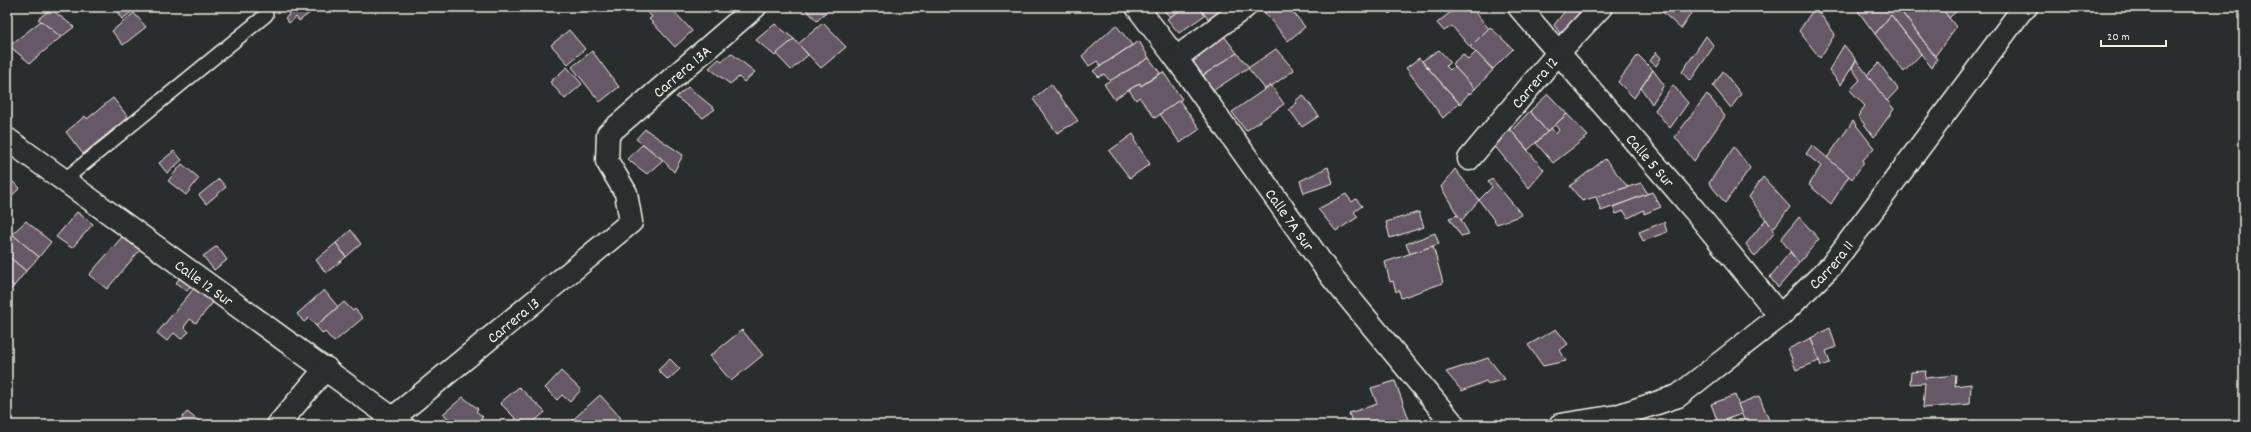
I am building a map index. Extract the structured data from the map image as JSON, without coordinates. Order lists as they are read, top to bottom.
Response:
{
  "streets": {
    "street": [
      "Carrera 13A",
      "Carrera 12",
      "Calle 5 Sur",
      "Calle 7A Sur",
      "Carrera 11",
      "Calle 12 Sur",
      "Carrera 13"
    ]
  },
  "crossings": [
    ["Carrera 13A", "Carrera 13"],
    ["Carrera 12", "Calle 5 Sur"],
    ["Calle 5 Sur", "Carrera 11"],
    ["Calle 12 Sur", "Carrera 13"]
  ],
  "scale_bar": "20 m"
}
